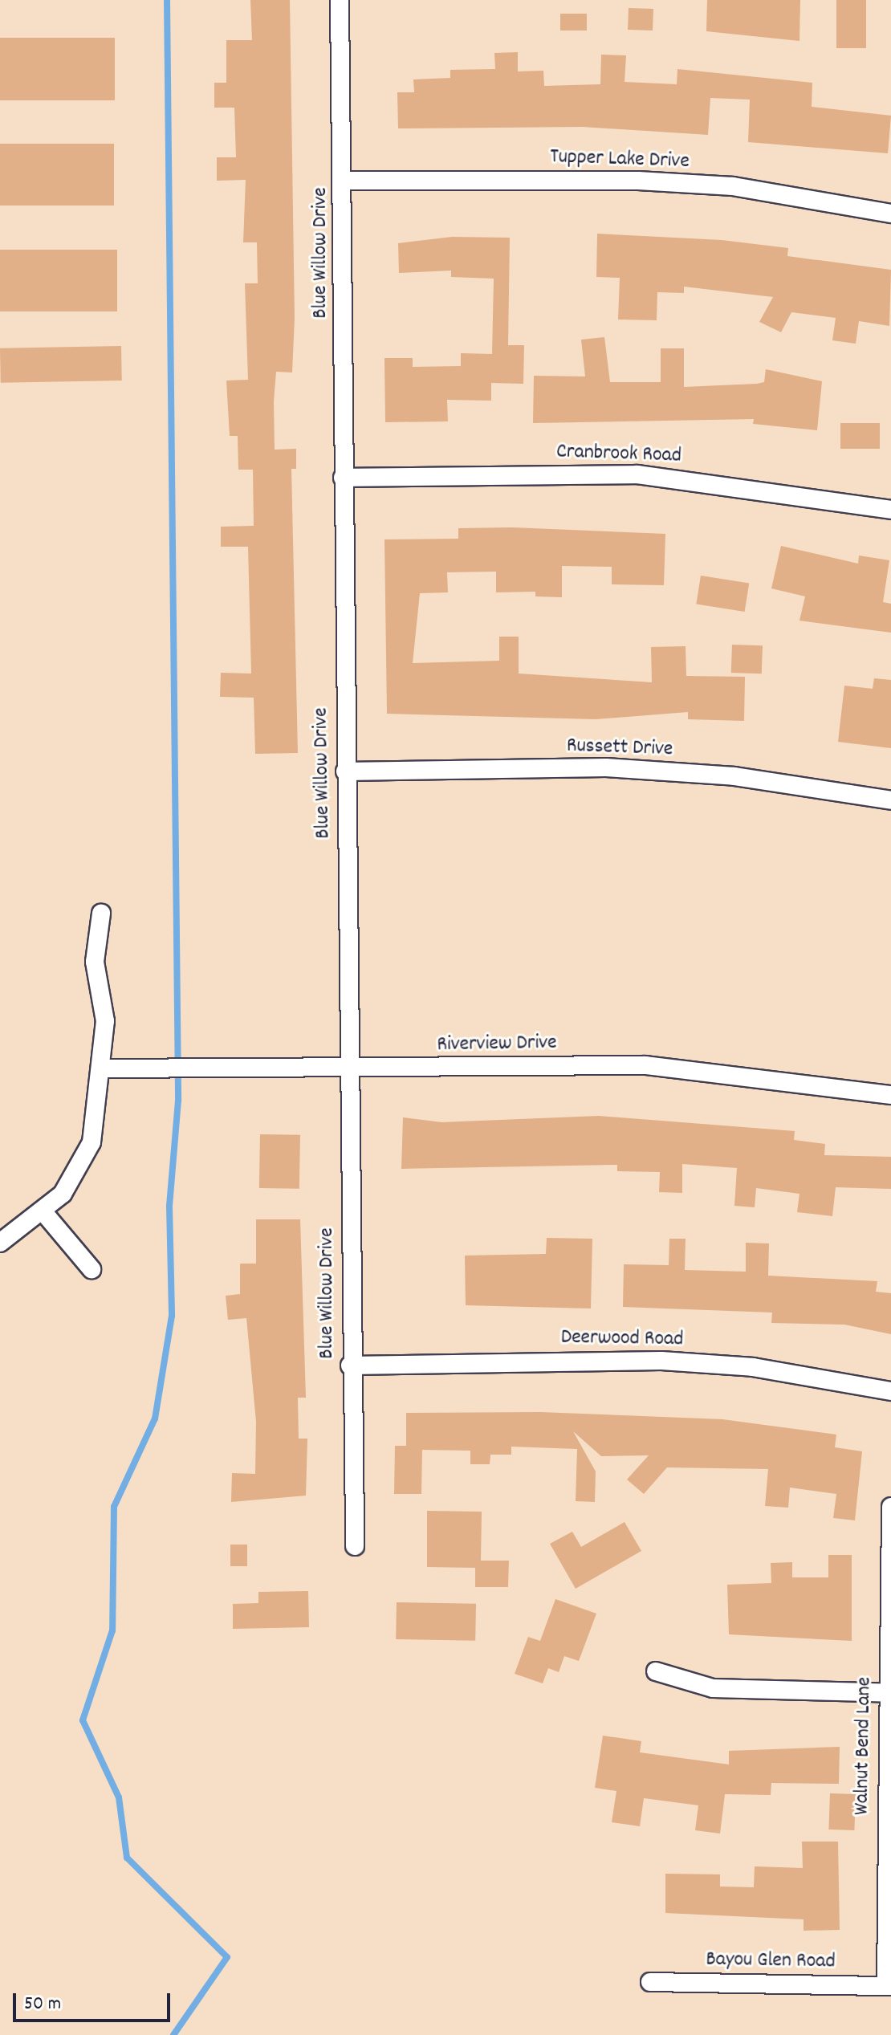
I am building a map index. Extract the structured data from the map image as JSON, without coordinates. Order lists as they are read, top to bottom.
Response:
{
  "streets": {
    "street": [
      "Tupper Lake Drive",
      "Blue Willow Drive",
      "Cranbrook Road",
      "Russett Drive",
      "Riverview Drive",
      "Deerwood Road",
      "Walnut Bend Lane",
      "Bayou Glen Road"
    ]
  },
  "crossings": [
    ["Tupper Lake Drive", "Blue Willow Drive"],
    ["Blue Willow Drive", "Cranbrook Road"],
    ["Blue Willow Drive", "Russett Drive"],
    ["Blue Willow Drive", "Riverview Drive"],
    ["Blue Willow Drive", "Deerwood Road"],
    ["Walnut Bend Lane", "Bayou Glen Road"]
  ],
  "scale_bar": "50 m"
}
